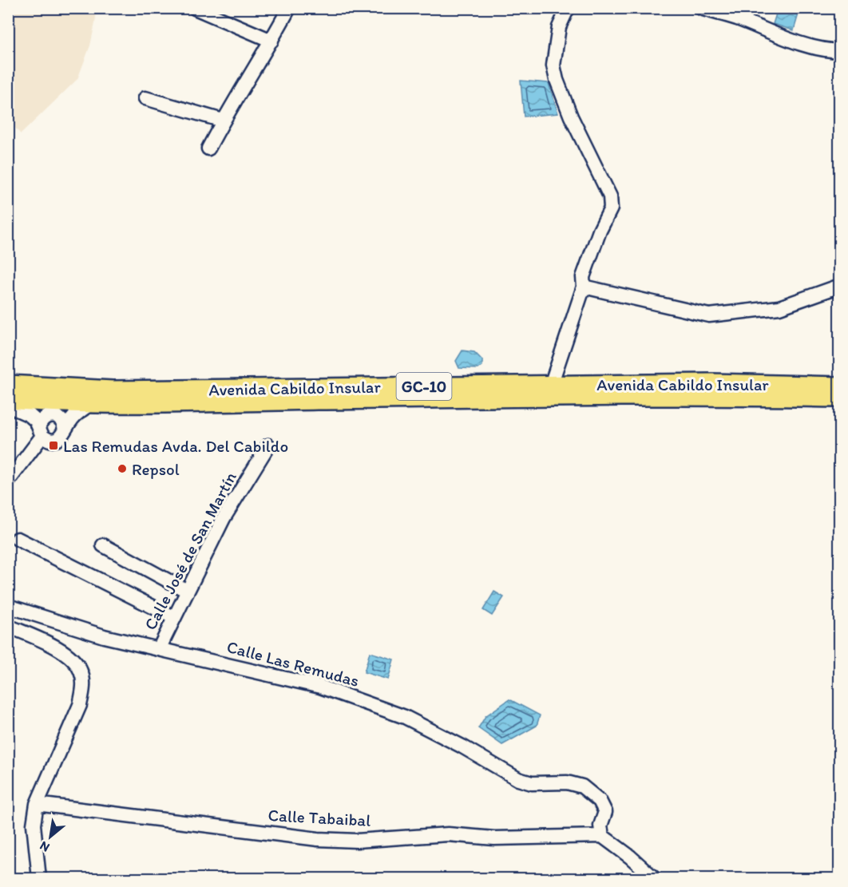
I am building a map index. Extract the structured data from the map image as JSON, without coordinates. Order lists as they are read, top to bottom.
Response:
{
  "streets": {
    "main road": ["Avenida Cabildo Insular", "GC-10"],
    "street": ["Calle José de San Martín", "Calle Las Remudas", "Calle Tabaibal"]
  },
  "crossings": [
    ["Calle José de San Martín", "Calle Las Remudas"],
    ["Calle Las Remudas", "Calle Tabaibal"]
  ],
  "places": {
    "transit": ["Las Remudas Avda. Del Cabildo"],
    "other": ["Repsol"]
  },
  "north": "bottom left"
}
